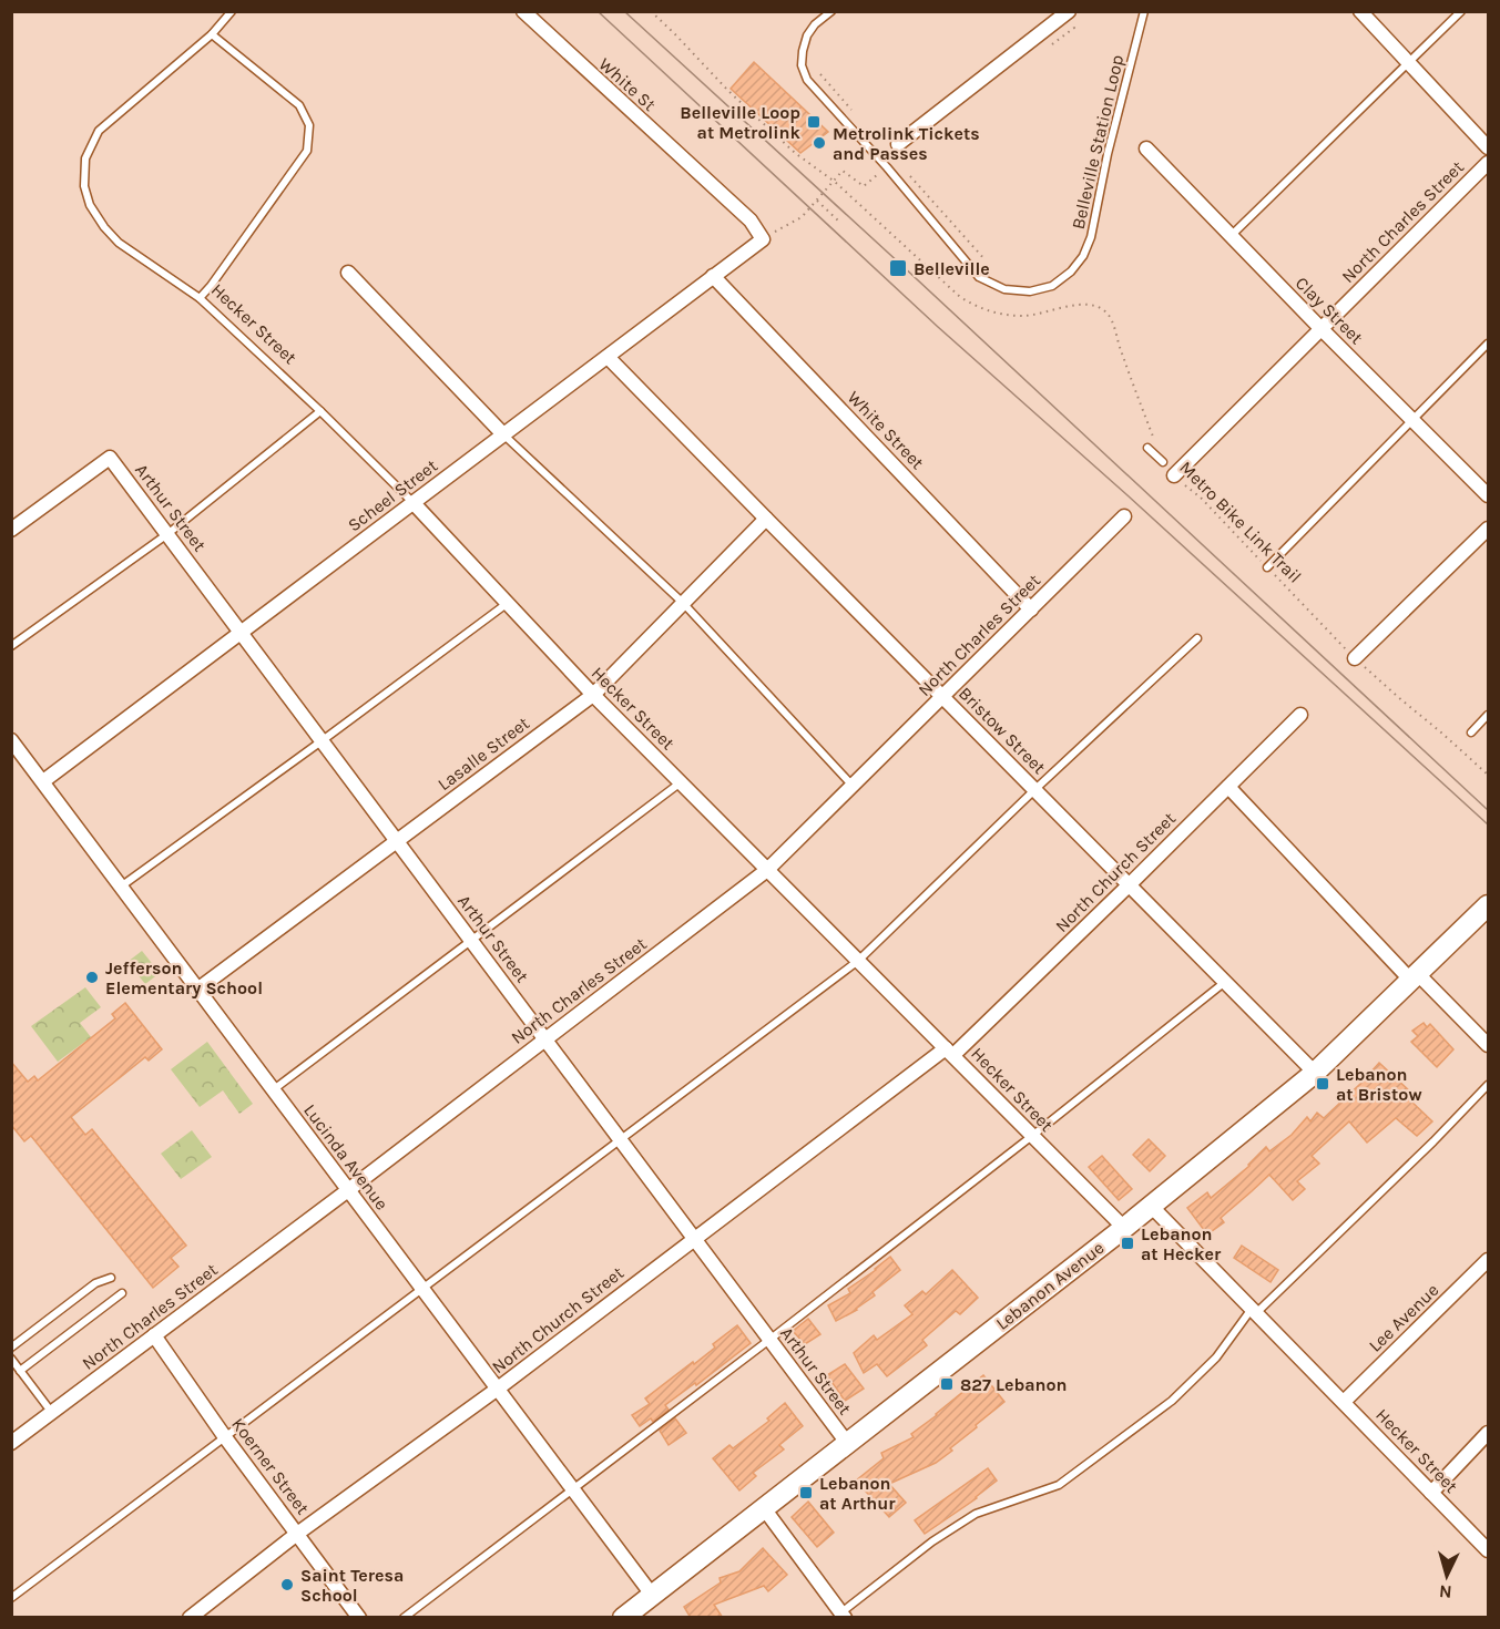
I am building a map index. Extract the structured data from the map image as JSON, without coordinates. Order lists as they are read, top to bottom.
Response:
{
  "streets": {
    "main road": ["Lebanon Avenue"],
    "street": [
      "White St",
      "North Charles Street",
      "Clay Street",
      "Hecker Street",
      "White Street",
      "Scheel Street",
      "Arthur Street",
      "Bristow Street",
      "Lasalle Street",
      "North Church Street",
      "Lucinda Avenue",
      "Lee Avenue",
      "Koerner Street"
    ],
    "lane": ["Belleville Station Loop"],
    "path": ["Metro Bike Link Trail"]
  },
  "crossings": [
    ["White St", "Scheel Street"],
    ["North Charles Street", "Clay Street"],
    ["North Charles Street", "Hecker Street"],
    ["North Charles Street", "White Street"],
    ["North Charles Street", "Arthur Street"],
    ["North Charles Street", "Metro Bike Link Trail"],
    ["North Charles Street", "Bristow Street"],
    ["North Charles Street", "Lucinda Avenue"],
    ["North Charles Street", "Koerner Street"],
    ["Hecker Street", "Scheel Street"],
    ["Hecker Street", "Lasalle Street"],
    ["Hecker Street", "North Church Street"],
    ["Hecker Street", "Lebanon Avenue"],
    ["Hecker Street", "Lee Avenue"],
    ["White Street", "Scheel Street"],
    ["Scheel Street", "Arthur Street"],
    ["Scheel Street", "Bristow Street"],
    ["Scheel Street", "Lucinda Avenue"],
    ["Arthur Street", "Lasalle Street"],
    ["Arthur Street", "North Church Street"],
    ["Arthur Street", "Lebanon Avenue"],
    ["Bristow Street", "Lasalle Street"],
    ["Bristow Street", "North Church Street"],
    ["Bristow Street", "Lebanon Avenue"],
    ["Lasalle Street", "Lucinda Avenue"],
    ["North Church Street", "Lucinda Avenue"],
    ["North Church Street", "Koerner Street"],
    ["Lucinda Avenue", "Lebanon Avenue"]
  ],
  "places": {
    "transit": [
      "Belleville Loop at Metrolink",
      "Belleville",
      "Lebanon at Bristow",
      "Lebanon at Hecker",
      "827 Lebanon",
      "Lebanon at Arthur"
    ],
    "other": ["Metrolink Tickets and Passes", "Jefferson Elementary School", "Saint Teresa School"]
  },
  "north": "bottom"
}
